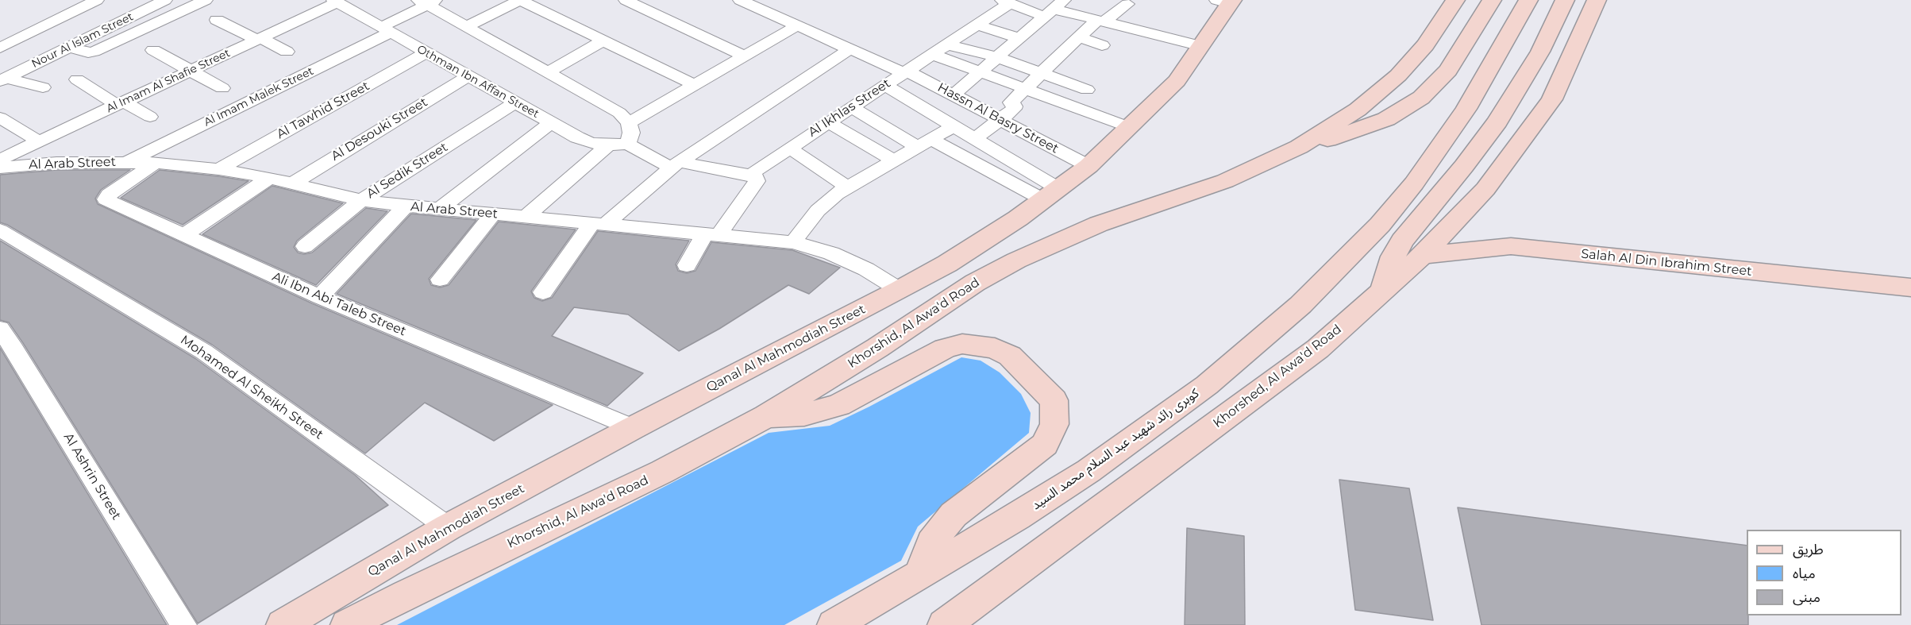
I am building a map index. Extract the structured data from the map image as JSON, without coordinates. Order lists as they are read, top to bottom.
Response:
{
  "streets": {
    "main road": [
      "Salah Al Din Ibrahim Street",
      "Khorshid, Al Awa'd Road",
      "Qanal Al Mahmodiah Street",
      "Khorshed, Al Awa'd Road",
      "كوبرى رائد شهيد عبد السلام محمد السيد"
    ],
    "street": [
      "Nour Al Islam Street",
      "Al Imam Al Shafie Street",
      "Othman Ibn Affan Street",
      "Al Imam Malek Street",
      "Al Ikhlas Street",
      "Al Tawhid Street",
      "Hassn Al Basry Street",
      "Al Desouki Street",
      "Al Arab Street",
      "Al Sedik Street",
      "Ali Ibn Abi Taleb Street",
      "Mohamed Al Sheikh Street",
      "Al Ashrin Street"
    ]
  },
  "crossings": [
    ["Al Imam Al Shafie Street", "Othman Ibn Affan Street"],
    ["Othman Ibn Affan Street", "Al Imam Malek Street"],
    ["Othman Ibn Affan Street", "Al Tawhid Street"],
    ["Othman Ibn Affan Street", "Al Desouki Street"],
    ["Othman Ibn Affan Street", "Al Sedik Street"],
    ["Al Imam Malek Street", "Al Arab Street"],
    ["Al Ikhlas Street", "Hassn Al Basry Street"],
    ["Al Ikhlas Street", "Al Arab Street"],
    ["Al Tawhid Street", "Al Arab Street"],
    ["Hassn Al Basry Street", "Qanal Al Mahmodiah Street"],
    ["Al Desouki Street", "Al Arab Street"],
    ["Al Arab Street", "Al Sedik Street"],
    ["Al Arab Street", "Ali Ibn Abi Taleb Street"],
    ["Al Arab Street", "Qanal Al Mahmodiah Street"],
    ["Salah Al Din Ibrahim Street", "Khorshed, Al Awa'd Road"],
    ["Ali Ibn Abi Taleb Street", "Qanal Al Mahmodiah Street"],
    ["Qanal Al Mahmodiah Street", "Mohamed Al Sheikh Street"]
  ],
  "legend": ["طريق", "مياه", "مبنى"]
}
